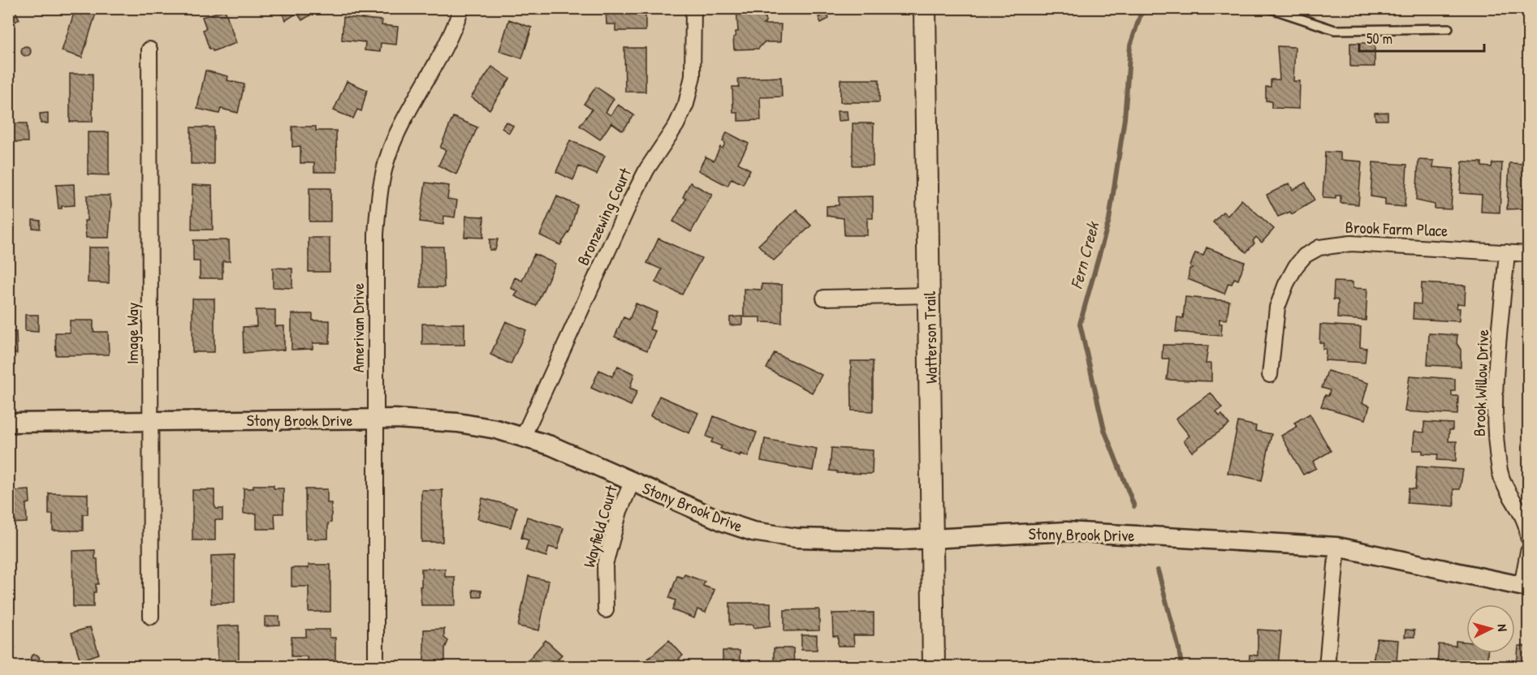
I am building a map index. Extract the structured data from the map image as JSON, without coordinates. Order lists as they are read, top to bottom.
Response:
{
  "streets": {
    "main road": ["Watterson Trail"],
    "street": [
      "Bronzewing Court",
      "Brook Farm Place",
      "Amerivan Drive",
      "Image Way",
      "Brook Willow Drive",
      "Stony Brook Drive",
      "Wayfield Court"
    ]
  },
  "crossings": [
    ["Bronzewing Court", "Stony Brook Drive"],
    ["Brook Farm Place", "Brook Willow Drive"],
    ["Amerivan Drive", "Stony Brook Drive"],
    ["Image Way", "Stony Brook Drive"],
    ["Watterson Trail", "Stony Brook Drive"],
    ["Stony Brook Drive", "Wayfield Court"]
  ],
  "water": ["Fern Creek"],
  "scale_bar": "50 m",
  "north": "right"
}
